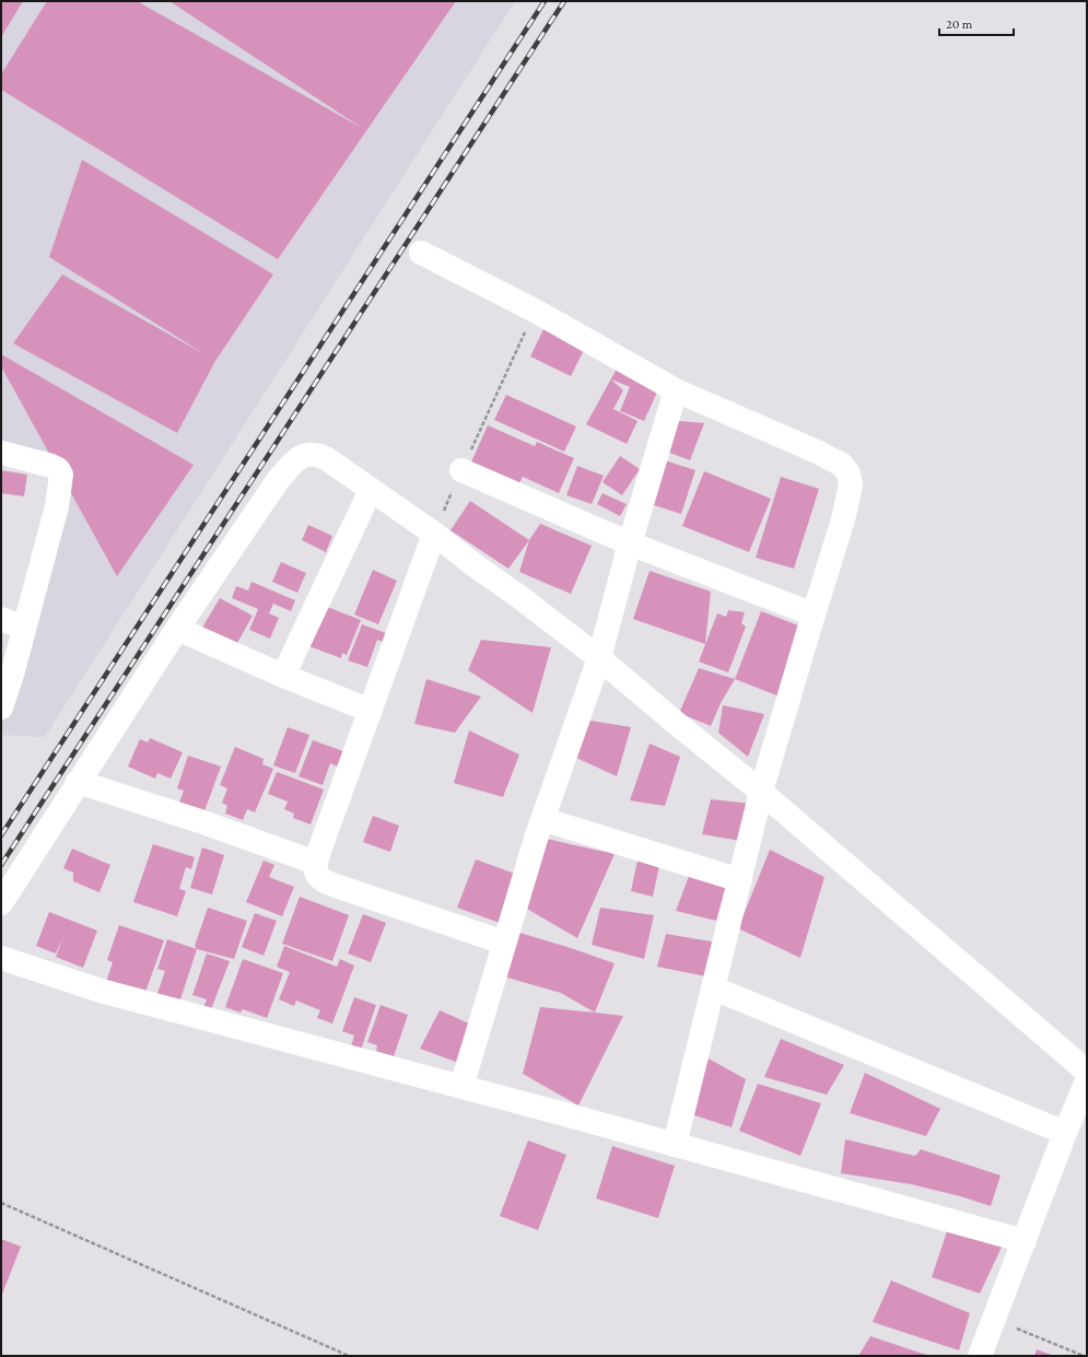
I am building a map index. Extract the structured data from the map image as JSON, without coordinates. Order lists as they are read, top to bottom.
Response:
{
  "scale_bar": "20 m"
}
